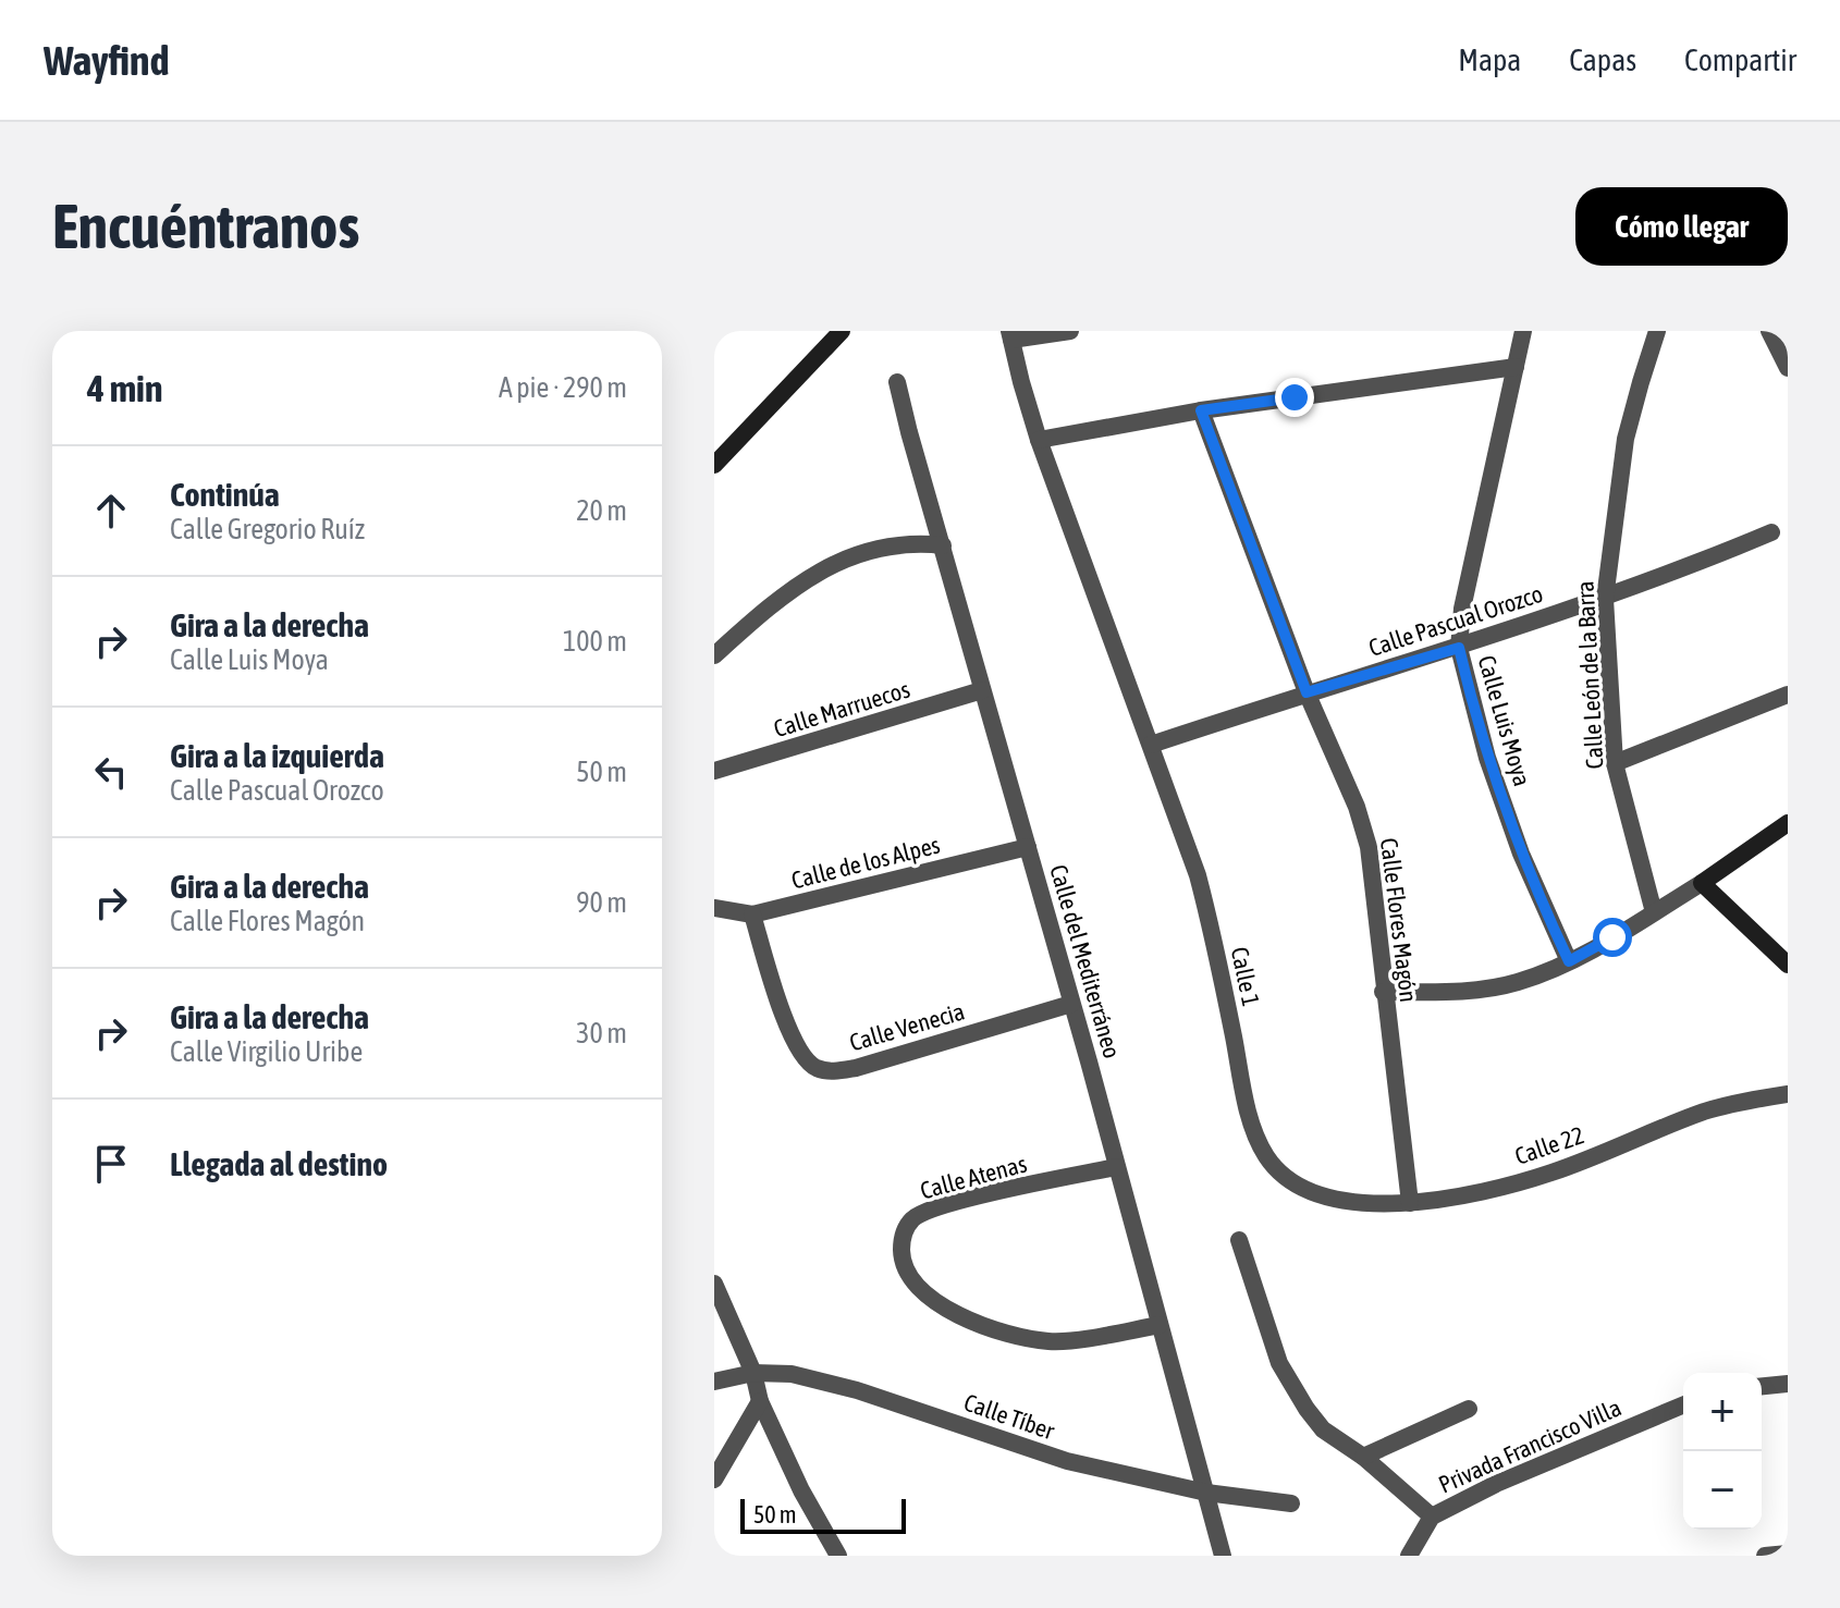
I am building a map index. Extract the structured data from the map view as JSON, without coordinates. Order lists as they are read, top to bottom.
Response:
{
  "streets": {
    "street": [
      "Calle Pascual Orozco",
      "Calle León de la Barra",
      "Calle Marruecos",
      "Calle Luis Moya",
      "Calle de los Alpes",
      "Calle Flores Magón",
      "Calle del Mediterráneo",
      "Calle 1",
      "Calle Venecia",
      "Calle 22",
      "Calle Atenas",
      "Calle Tíber",
      "Privada Francisco Villa"
    ]
  },
  "crossings": [
    ["Calle Pascual Orozco", "Calle León de la Barra"],
    ["Calle Pascual Orozco", "Calle Luis Moya"],
    ["Calle Pascual Orozco", "Calle Flores Magón"],
    ["Calle Pascual Orozco", "Calle 1"],
    ["Calle Marruecos", "Calle del Mediterráneo"],
    ["Calle de los Alpes", "Calle del Mediterráneo"],
    ["Calle de los Alpes", "Calle Venecia"],
    ["Calle Flores Magón", "Calle 22"],
    ["Calle del Mediterráneo", "Calle Venecia"],
    ["Calle del Mediterráneo", "Calle Atenas"],
    ["Calle del Mediterráneo", "Calle Tíber"],
    ["Calle 1", "Calle 22"]
  ],
  "scale_bar": "50 m",
  "page": {
    "header": "Wayfind",
    "nav": ["Mapa", "Capas", "Compartir"],
    "buttons": "Cómo llegar",
    "title": "Encuéntranos",
    "heading": ["4 min", "A pie · 290 m"],
    "list": [
      ["Continúa", "Calle Gregorio Ruíz", "20 m"],
      ["Gira a la derecha", "Calle Luis Moya", "100 m"],
      ["Gira a la izquierda", "Calle Pascual Orozco", "50 m"],
      ["Gira a la derecha", "Calle Flores Magón", "90 m"],
      ["Gira a la derecha", "Calle Virgilio Uribe", "30 m"],
      "Llegada al destino"
    ],
    "map_buttons": ["+", "−"],
    "scale": "50 m"
  }
}
